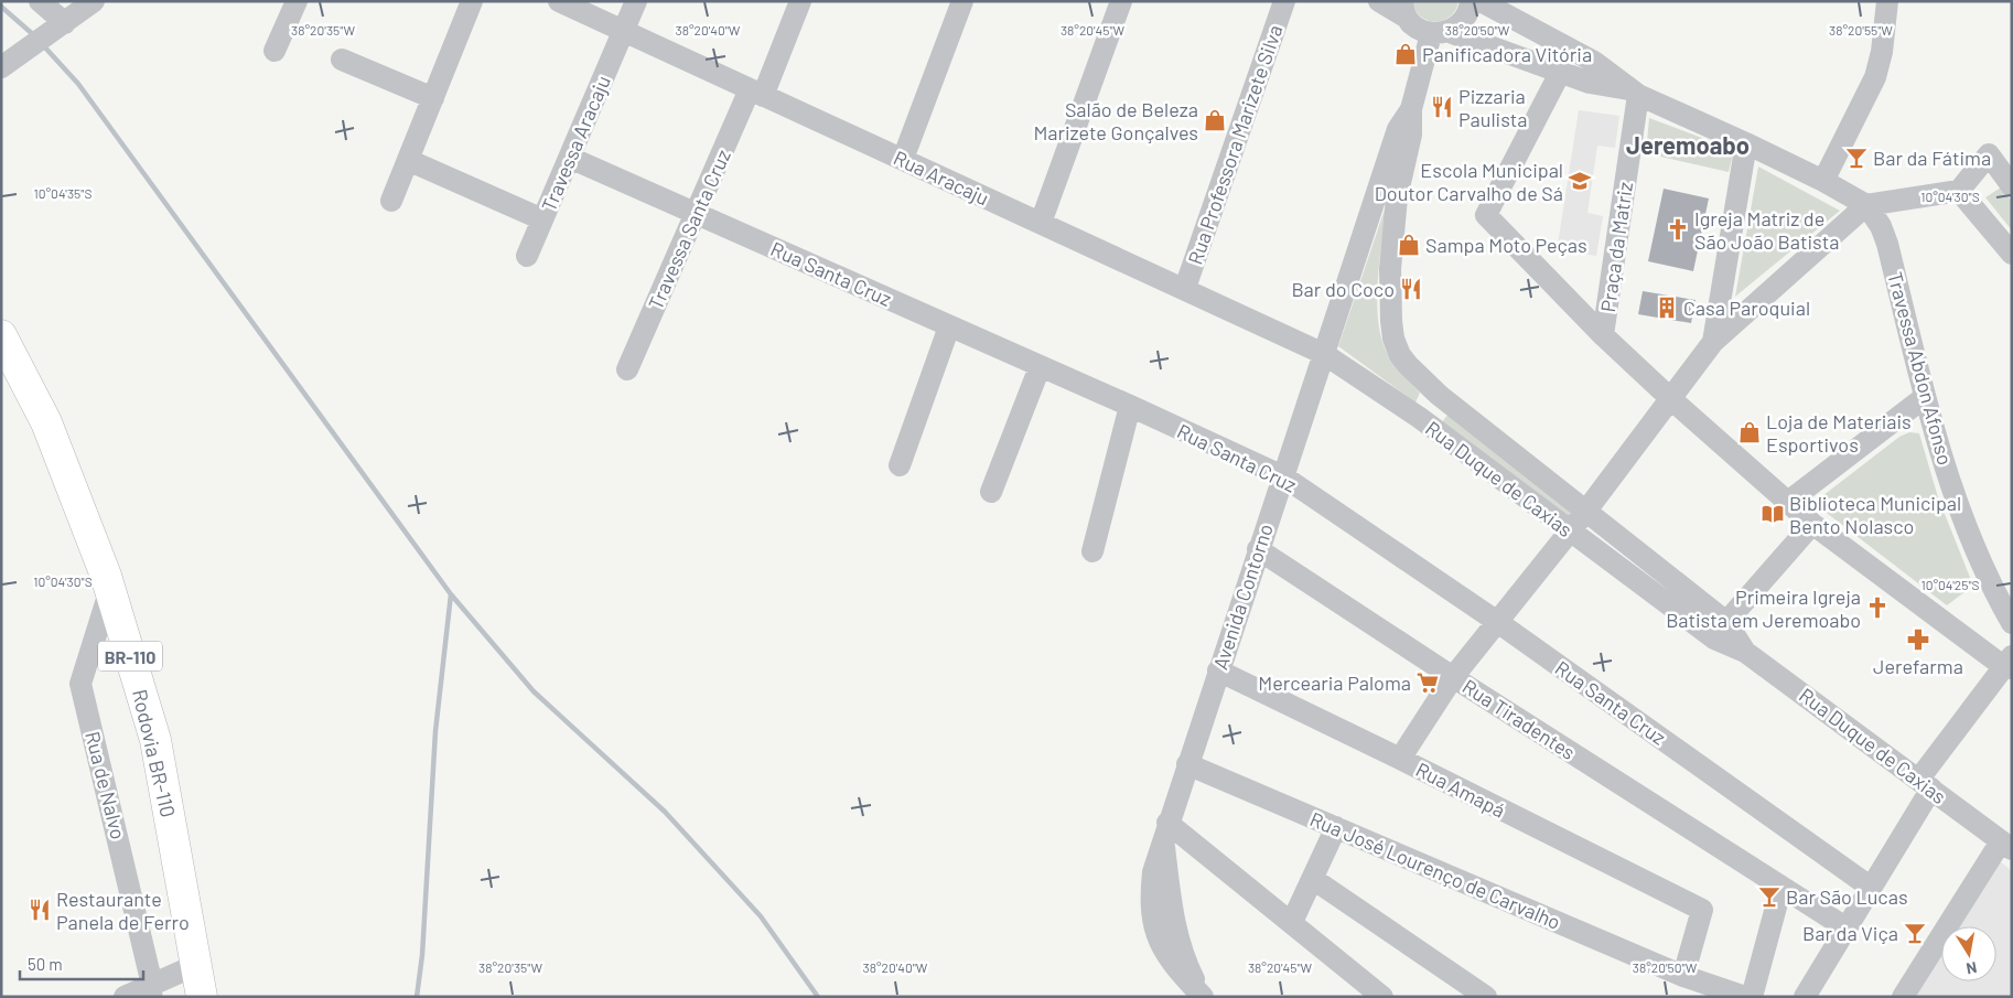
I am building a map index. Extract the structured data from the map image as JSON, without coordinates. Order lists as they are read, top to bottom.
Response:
{
  "streets": {
    "highway": ["BR-110", "Rodovia BR-110"],
    "street": [
      "Travessa Aracaju",
      "Rua Professora Marizete Silva",
      "Rua Aracaju",
      "Travessa Santa Cruz",
      "Praça da Matriz",
      "Rua Santa Cruz",
      "Travessa Abdon Afonso",
      "Rua Duque de Caxias",
      "Avenida Contorno",
      "Rua Tiradentes",
      "Rua de Nalvo",
      "Rua Amapá",
      "Rua José Lourenço de Carvalho"
    ]
  },
  "crossings": [
    ["Travessa Aracaju", "Rua Aracaju"],
    ["Travessa Aracaju", "Rua Santa Cruz"],
    ["Rua Professora Marizete Silva", "Rua Aracaju"],
    ["Rua Aracaju", "Travessa Santa Cruz"],
    ["Rua Aracaju", "Rua Duque de Caxias"],
    ["Rua Aracaju", "Avenida Contorno"],
    ["Travessa Santa Cruz", "Rua Santa Cruz"],
    ["Rua Santa Cruz", "Avenida Contorno"],
    ["Avenida Contorno", "Rua Tiradentes"],
    ["Avenida Contorno", "Rua Amapá"],
    ["Avenida Contorno", "Rua José Lourenço de Carvalho"],
    ["Rodovia BR-110", "Rua de Nalvo"],
    ["Rua Amapá", "Rua José Lourenço de Carvalho"]
  ],
  "districts": ["Jeremoabo"],
  "places": {
    "shop": [
      "Panificadora Vitória",
      "Salão de Beleza Marizete Gonçalves",
      "Sampa Moto Peças",
      "Loja de Materiais Esportivos"
    ],
    "restaurant": ["Pizzaria Paulista", "Bar do Coco", "Restaurante Panela de Ferro"],
    "bar": ["Bar da Fátima", "Bar São Lucas", "Bar da Viça"],
    "school or university": ["Escola Municipal Doutor Carvalho de Sá"],
    "church": ["Igreja Matriz de São João Batista", "Primeira Igreja Batista em Jeremoabo"],
    "building": ["Casa Paroquial"],
    "library": ["Biblioteca Municipal Bento Nolasco"],
    "pharmacy": ["Jerefarma"],
    "supermarket": ["Mercearia Paloma"]
  },
  "scale_bar": "50 m",
  "north": "bottom",
  "coordinates": [
    "38°20'35\"W",
    "38°20'40\"W",
    "38°20'45\"W",
    "38°20'50\"W",
    "38°20'55\"W",
    "10°04'35\"S",
    "10°04'30\"S",
    "10°04'25\"S"
  ]
}
